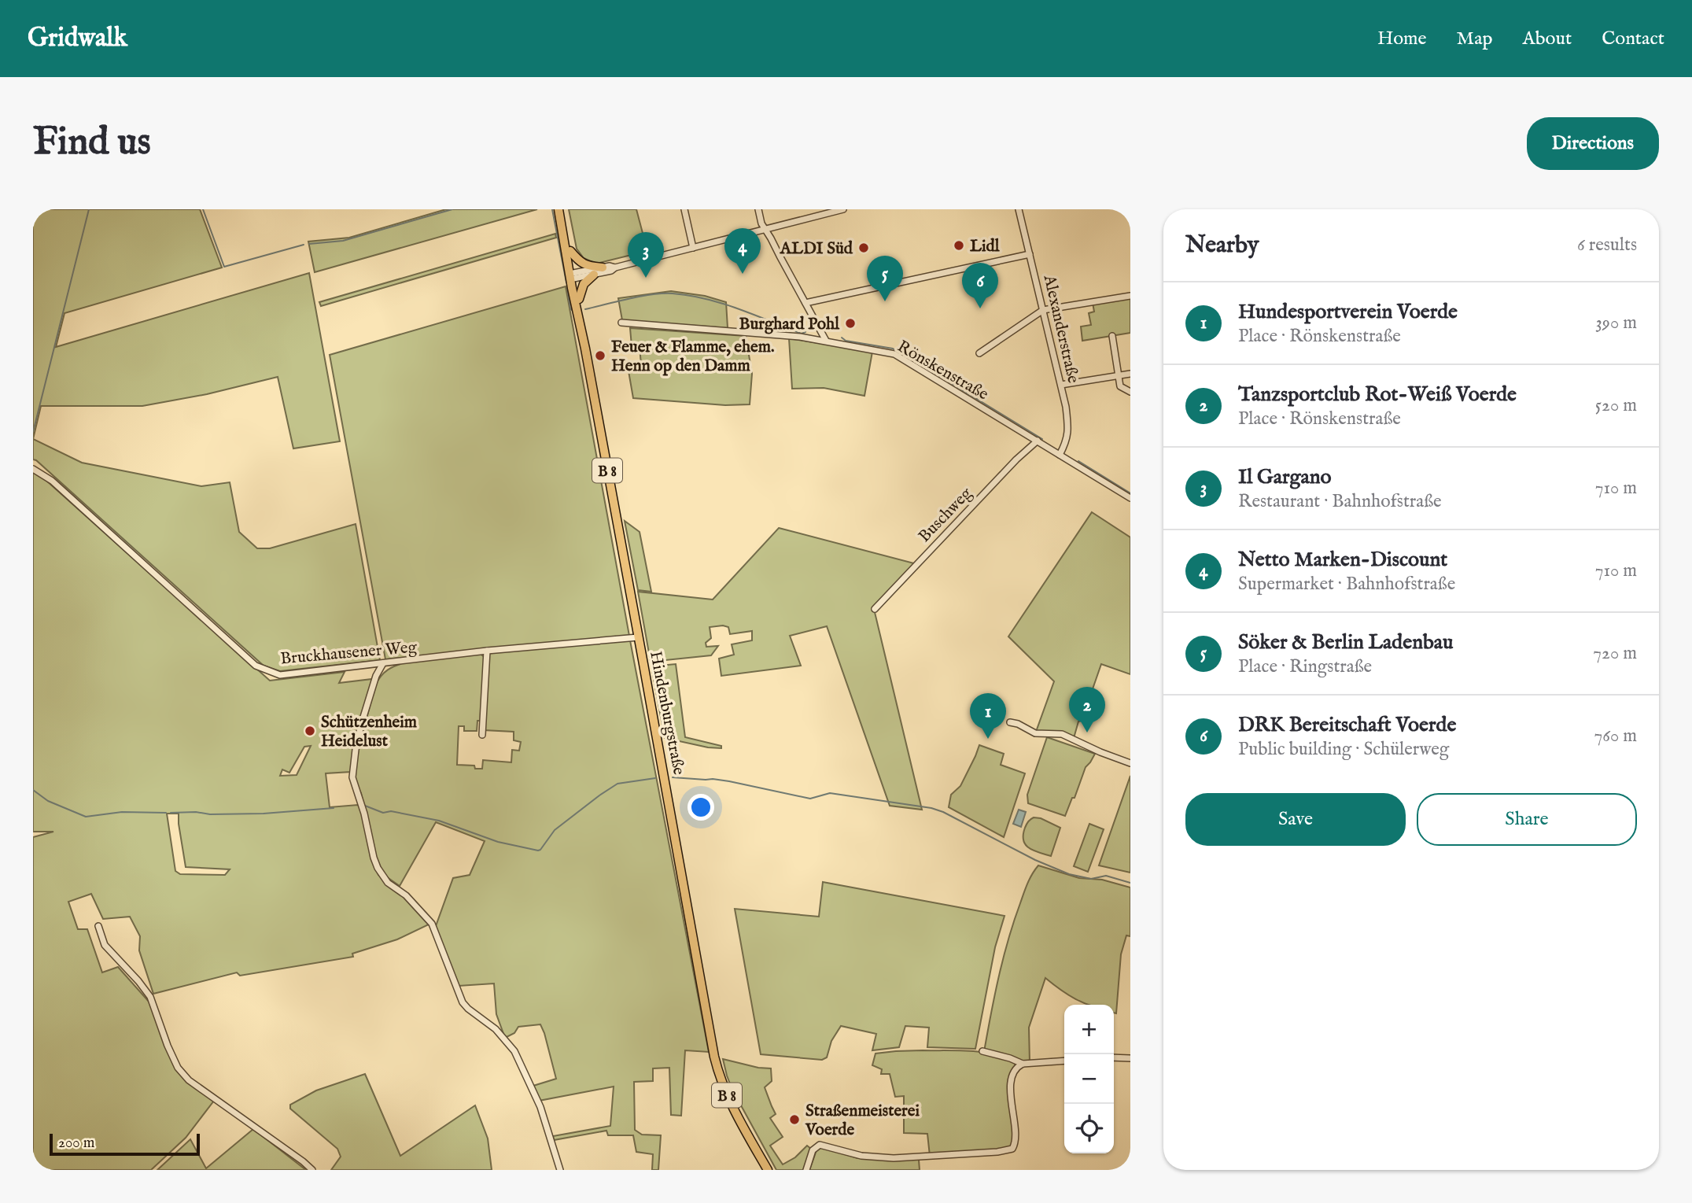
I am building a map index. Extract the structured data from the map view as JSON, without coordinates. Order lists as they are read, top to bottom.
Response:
{
  "streets": {
    "main road": ["B 8", "Hindenburgstraße"],
    "street": [
      "Alexanderstraße",
      "Rönskenstraße",
      "Buschweg",
      "Bruckhausener Weg"
    ]
  },
  "crossings": [
    ["Alexanderstraße", "Rönskenstraße"],
    ["Rönskenstraße", "Buschweg"],
    ["Bruckhausener Weg", "Hindenburgstraße"]
  ],
  "places": [
    "Lidl",
    "ALDI Süd",
    "Burghard Pohl",
    "Feuer & Flamme, ehem. Henn op den Damm",
    "Schützenheim Heidelust",
    "Straßenmeisterei Voerde"
  ],
  "scale_bar": "200 m",
  "page": {
    "header": "Gridwalk",
    "nav": [
      "Home",
      "Map",
      "About",
      "Contact"
    ],
    "buttons": [
      "Directions",
      ["Save", "Share"]
    ],
    "title": "Find us",
    "heading": ["Nearby", "6 results"],
    "pins": [
      "4",
      "3",
      "5",
      "6",
      "2",
      "1"
    ],
    "list": [
      {
        "mark": "1",
        "name": "Hundesportverein Voerde",
        "note": "Place · Rönskenstraße",
        "value": "390 m"
      },
      {
        "mark": "2",
        "name": "Tanzsportclub Rot-Weiß Voerde",
        "note": "Place · Rönskenstraße",
        "value": "520 m"
      },
      {
        "mark": "3",
        "name": "Il Gargano",
        "note": "Restaurant · Bahnhofstraße",
        "value": "710 m"
      },
      {
        "mark": "4",
        "name": "Netto Marken-Discount",
        "note": "Supermarket · Bahnhofstraße",
        "value": "710 m"
      },
      {
        "mark": "5",
        "name": "Söker & Berlin Ladenbau",
        "note": "Place · Ringstraße",
        "value": "720 m"
      },
      {
        "mark": "6",
        "name": "DRK Bereitschaft Voerde",
        "note": "Public building · Schülerweg",
        "value": "760 m"
      }
    ],
    "map_buttons": ["+", "−"],
    "scale": "200 m"
  }
}
